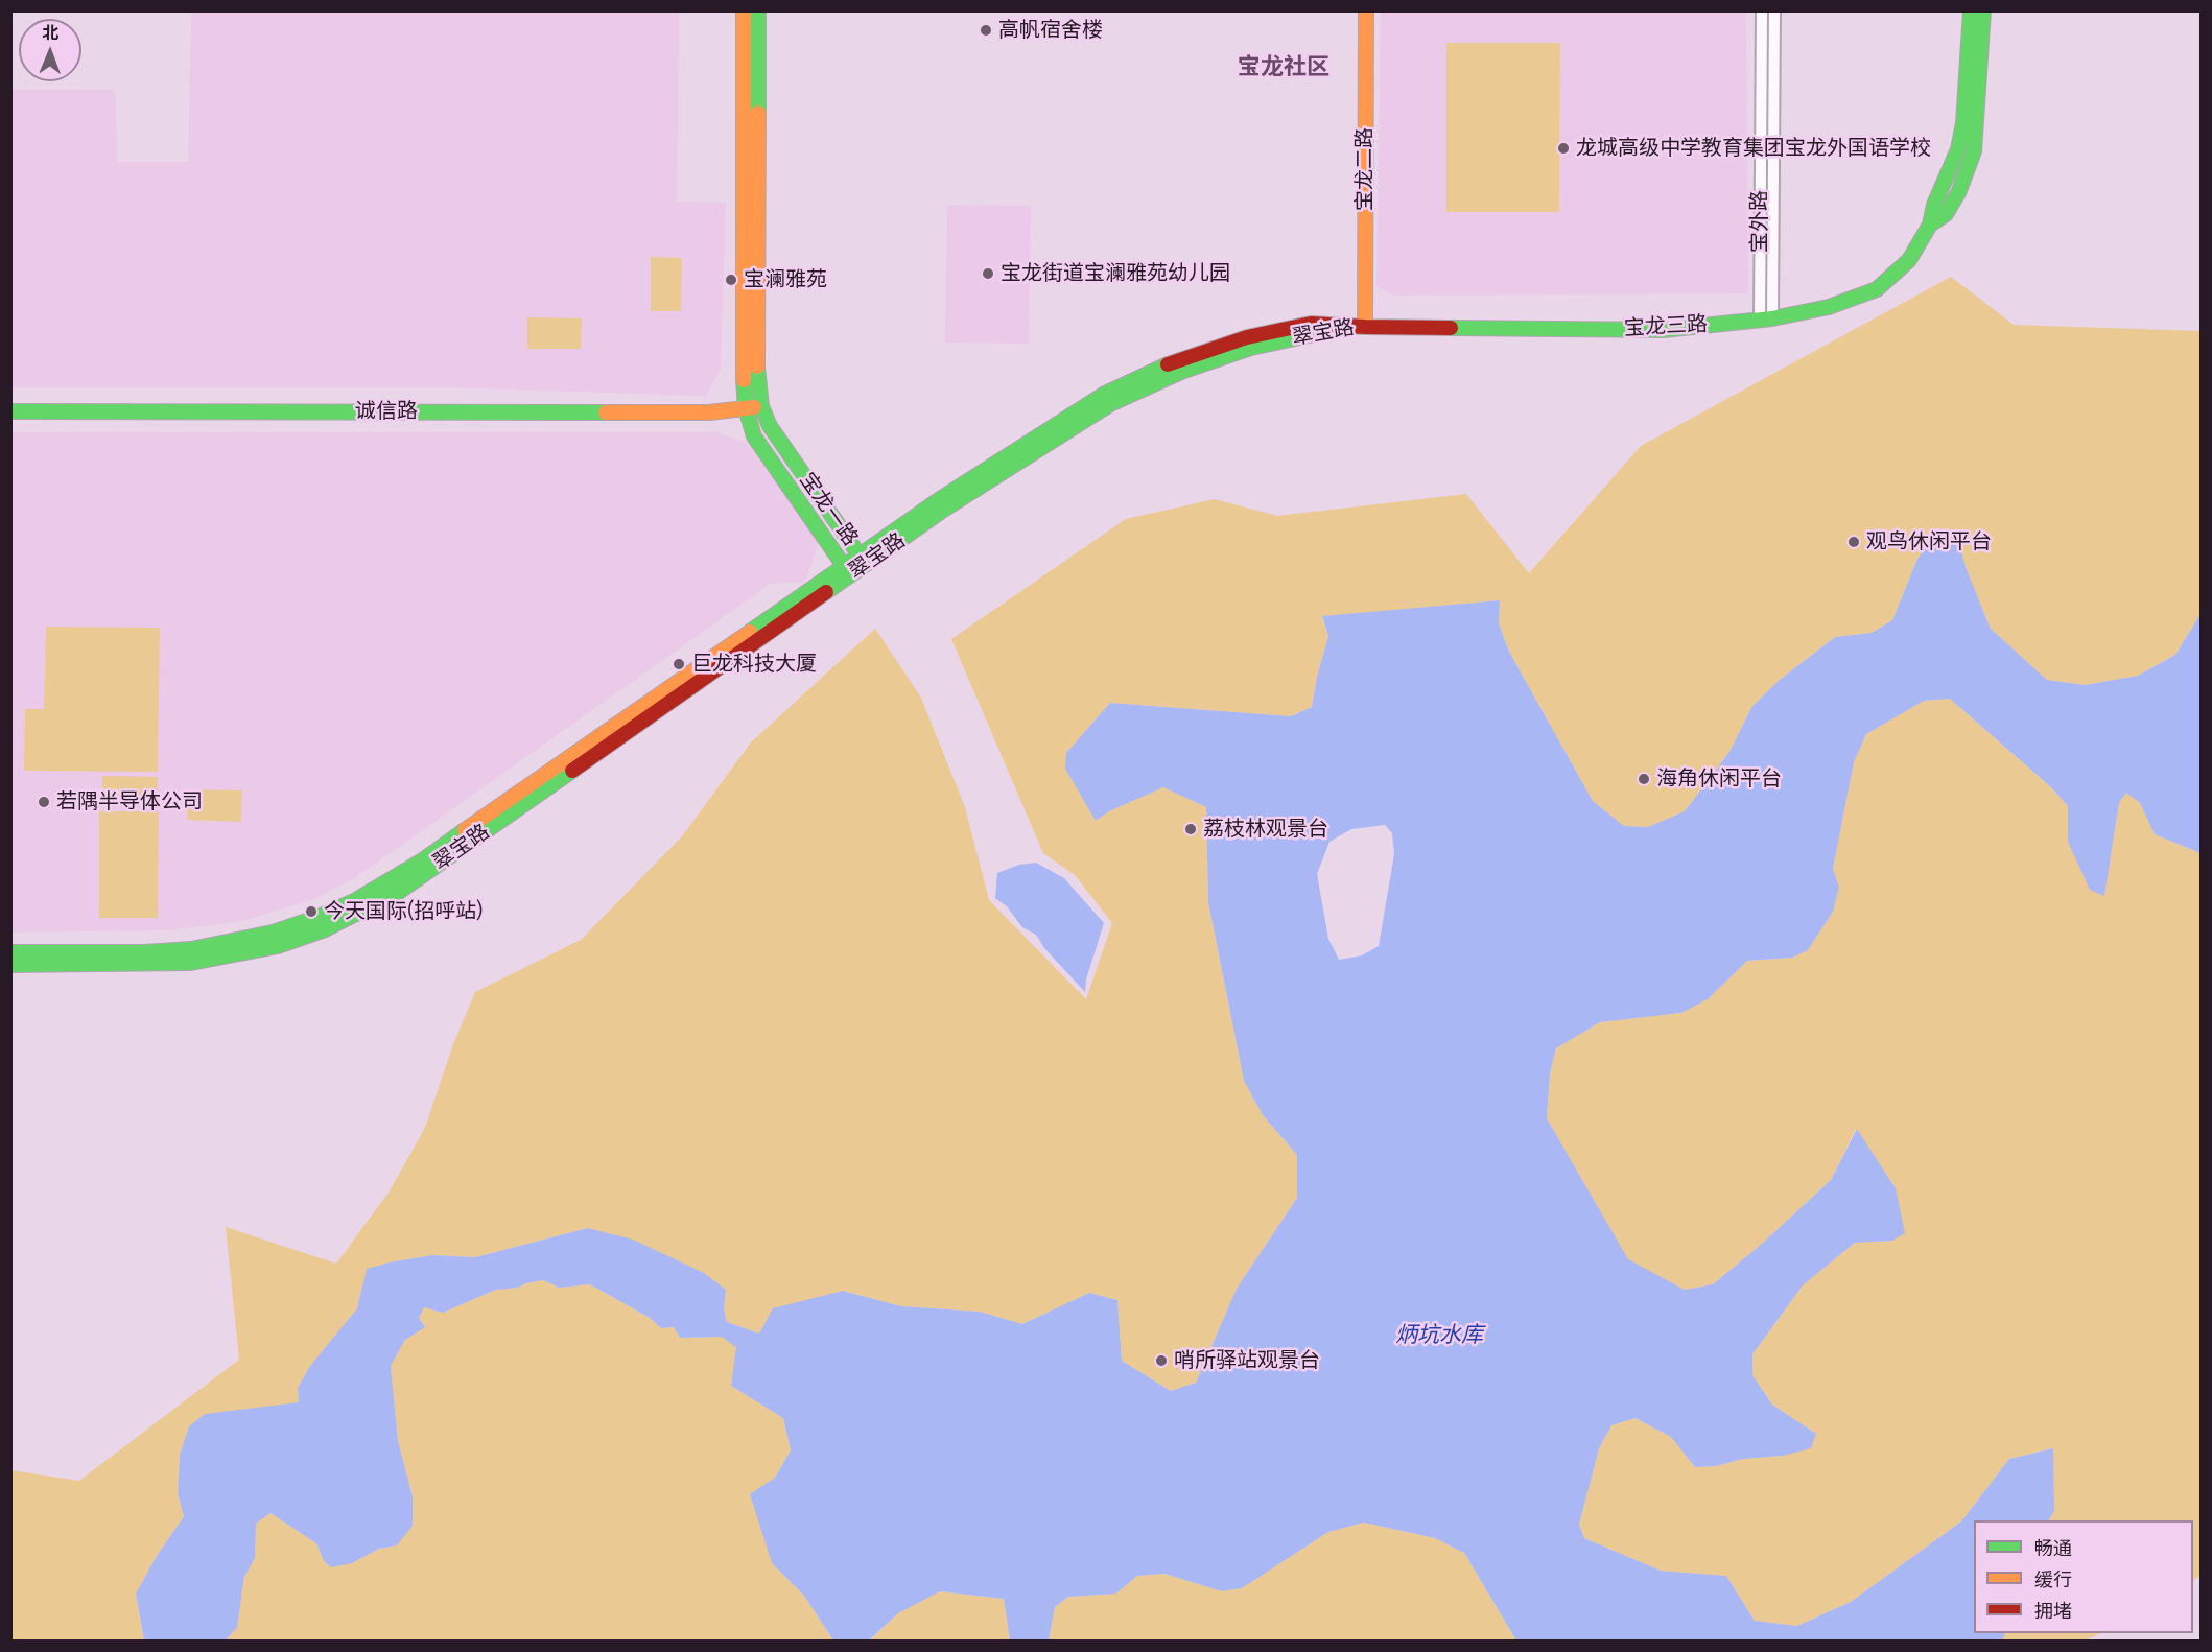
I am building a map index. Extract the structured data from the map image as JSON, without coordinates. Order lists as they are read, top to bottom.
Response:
{
  "streets": {
    "street": [
      "宝龙二路",
      "宝外路",
      "宝龙三路",
      "翠宝路",
      "诚信路",
      "宝龙一路"
    ]
  },
  "crossings": [
    ["宝龙二路", "宝龙三路"],
    ["宝龙二路", "翠宝路"],
    ["宝外路", "宝龙三路"],
    ["宝龙三路", "翠宝路"],
    ["翠宝路", "宝龙一路"],
    ["诚信路", "宝龙一路"]
  ],
  "districts": ["宝龙社区"],
  "water": ["炳坑水库"],
  "places": [
    "高帆宿舍楼",
    "龙城高级中学教育集团宝龙外国语学校",
    "宝龙街道宝澜雅苑幼儿园",
    "宝澜雅苑",
    "观鸟休闲平台",
    "巨龙科技大厦",
    "海角休闲平台",
    "若隅半导体公司",
    "荔枝林观景台",
    "今天国际(招呼站)",
    "哨所驿站观景台"
  ],
  "legend": ["畅通", "缓行", "拥堵"],
  "north": "top"
}
